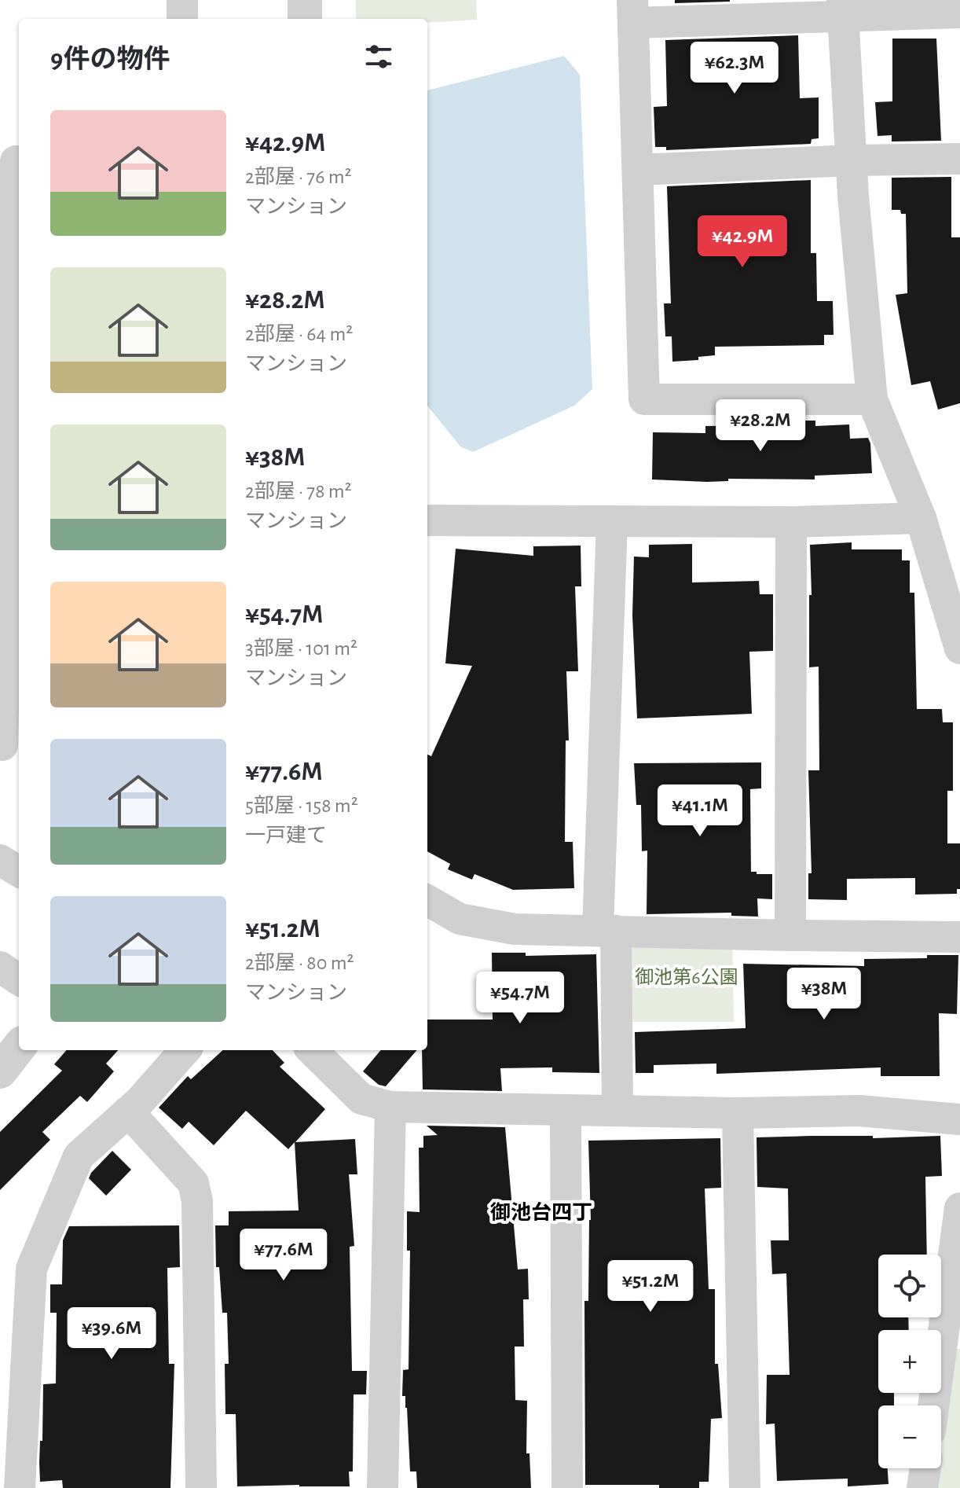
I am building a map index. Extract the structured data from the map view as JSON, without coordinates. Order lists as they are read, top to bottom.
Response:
{
  "districts": ["御池台四丁"],
  "parks": ["御池第6公園"],
  "page": {
    "heading": "9件の物件",
    "price": [
      "¥62.3M",
      "¥42.9M",
      "¥28.2M",
      "¥41.1M",
      "¥38M",
      "¥54.7M",
      "¥77.6M",
      "¥51.2M",
      "¥39.6M"
    ],
    "list": [
      {
        "name": "¥42.9M",
        "note": "2部屋 · 76 m² · マンション"
      },
      {
        "name": "¥28.2M",
        "note": "2部屋 · 64 m² · マンション"
      },
      {
        "name": "¥38M",
        "note": "2部屋 · 78 m² · マンション"
      },
      {
        "name": "¥54.7M",
        "note": "3部屋 · 101 m² · マンション"
      },
      {
        "name": "¥77.6M",
        "note": "5部屋 · 158 m² · 一戸建て"
      },
      {
        "name": "¥51.2M",
        "note": "2部屋 · 80 m² · マンション"
      }
    ],
    "map_buttons": ["+", "−"]
  }
}
